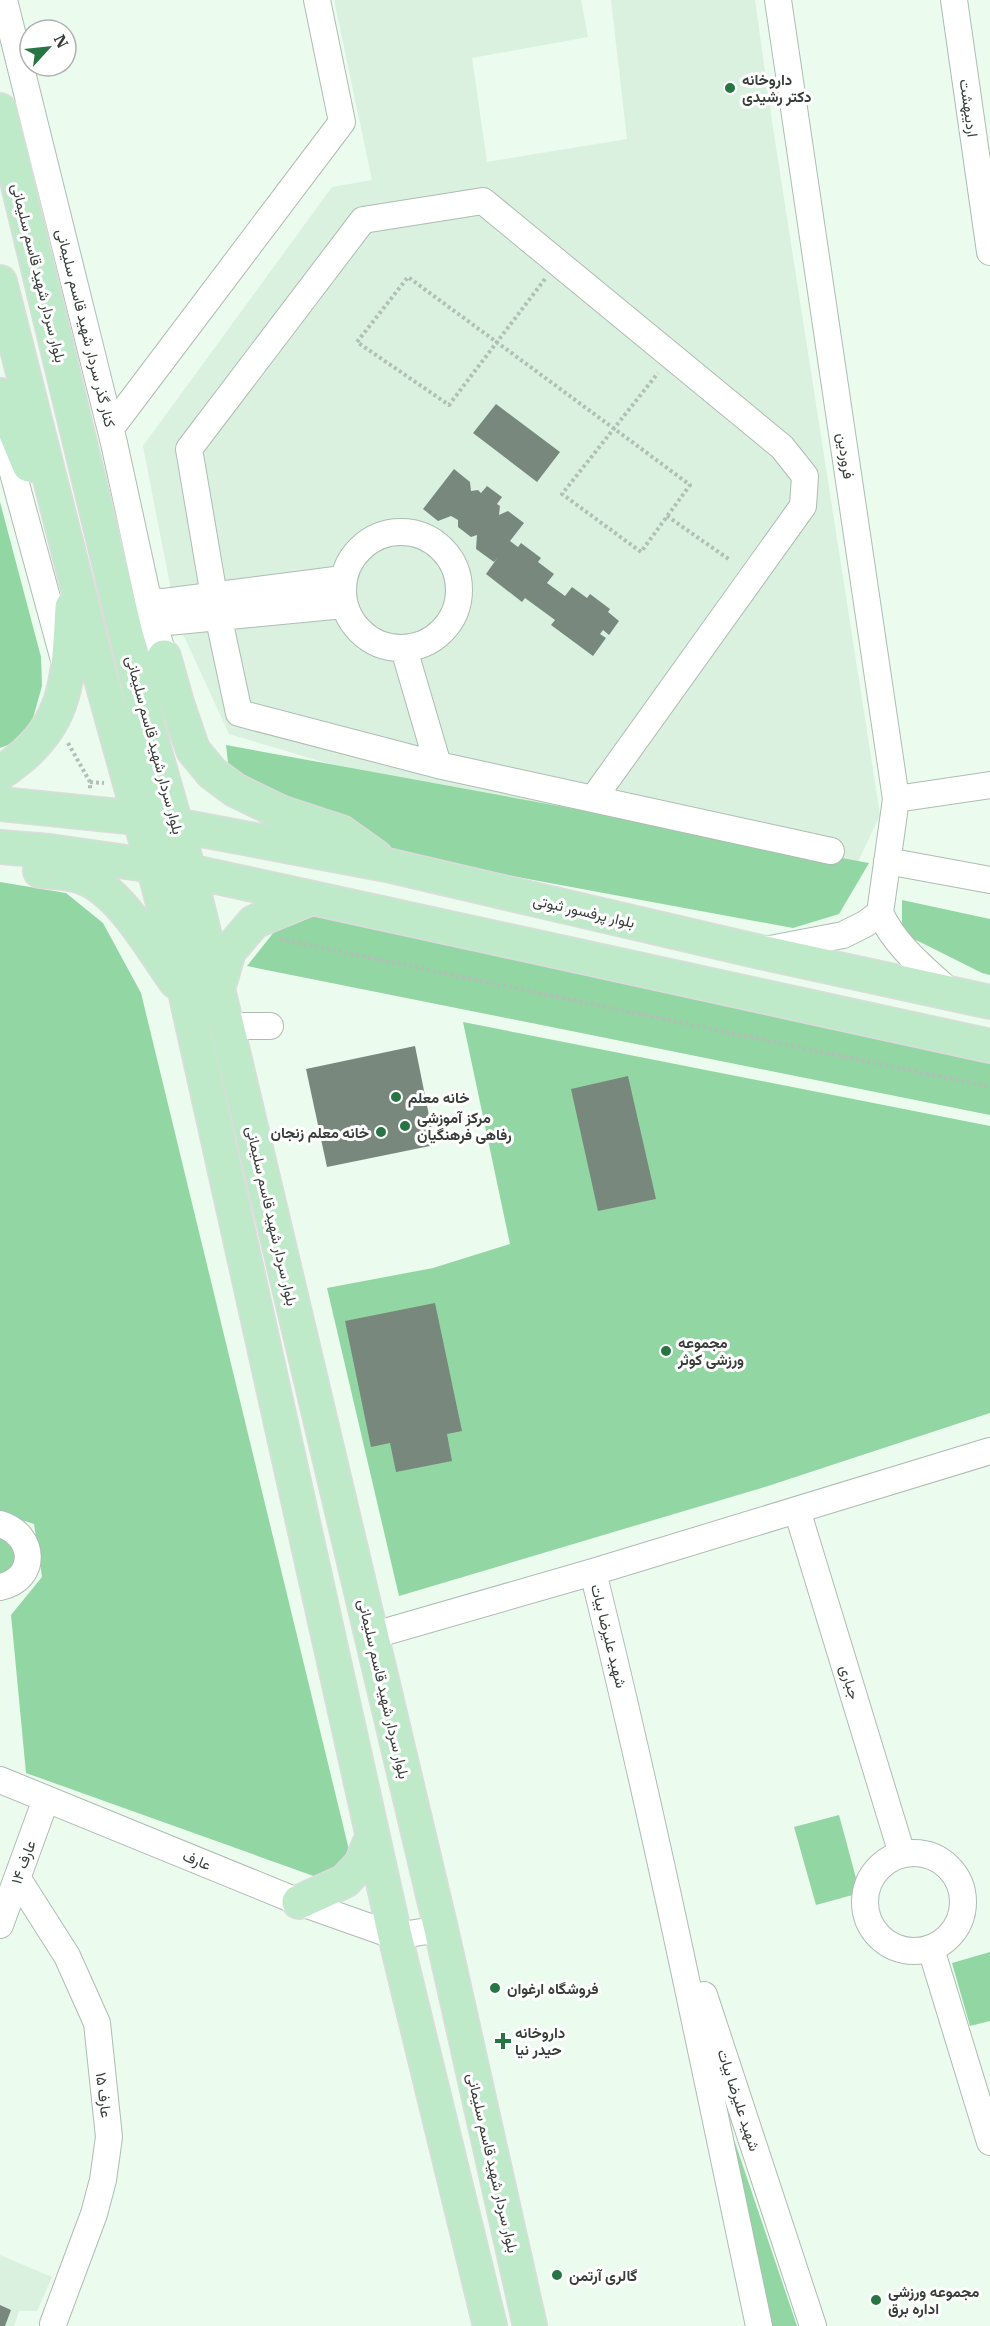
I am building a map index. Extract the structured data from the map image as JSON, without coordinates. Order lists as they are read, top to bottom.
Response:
{
  "streets": {
    "main road": ["بلوار سردار شهید قاسم سلیمانی", "بلوار پرفسور ثبوتی"],
    "street": [
      "اردیبهشت",
      "کنار گذر سردار شهید قاسم سلیمانی",
      "فروردین",
      "شهید علیرضا بیات",
      "جباری",
      "عارف",
      "عارف ۱۴",
      "عارف ۱۵"
    ]
  },
  "crossings": [
    ["بلوار سردار شهید قاسم سلیمانی", "بلوار پرفسور ثبوتی"],
    ["عارف", "عارف ۱۴"],
    ["عارف ۱۴", "عارف ۱۵"]
  ],
  "places": {
    "other": [
      "داروخانه دکتر رشیدی",
      "خانه معلم",
      "مرکز آموزشی رفاهی فرهنگیان",
      "خانه معلم زنجان",
      "مجموعه ورزشی کوثر",
      "فروشگاه ارغوان",
      "گالری آرتمن",
      "مجموعه ورزشی اداره برق"
    ],
    "health": ["داروخانه حیدر نیا"]
  },
  "north": "top right"
}
